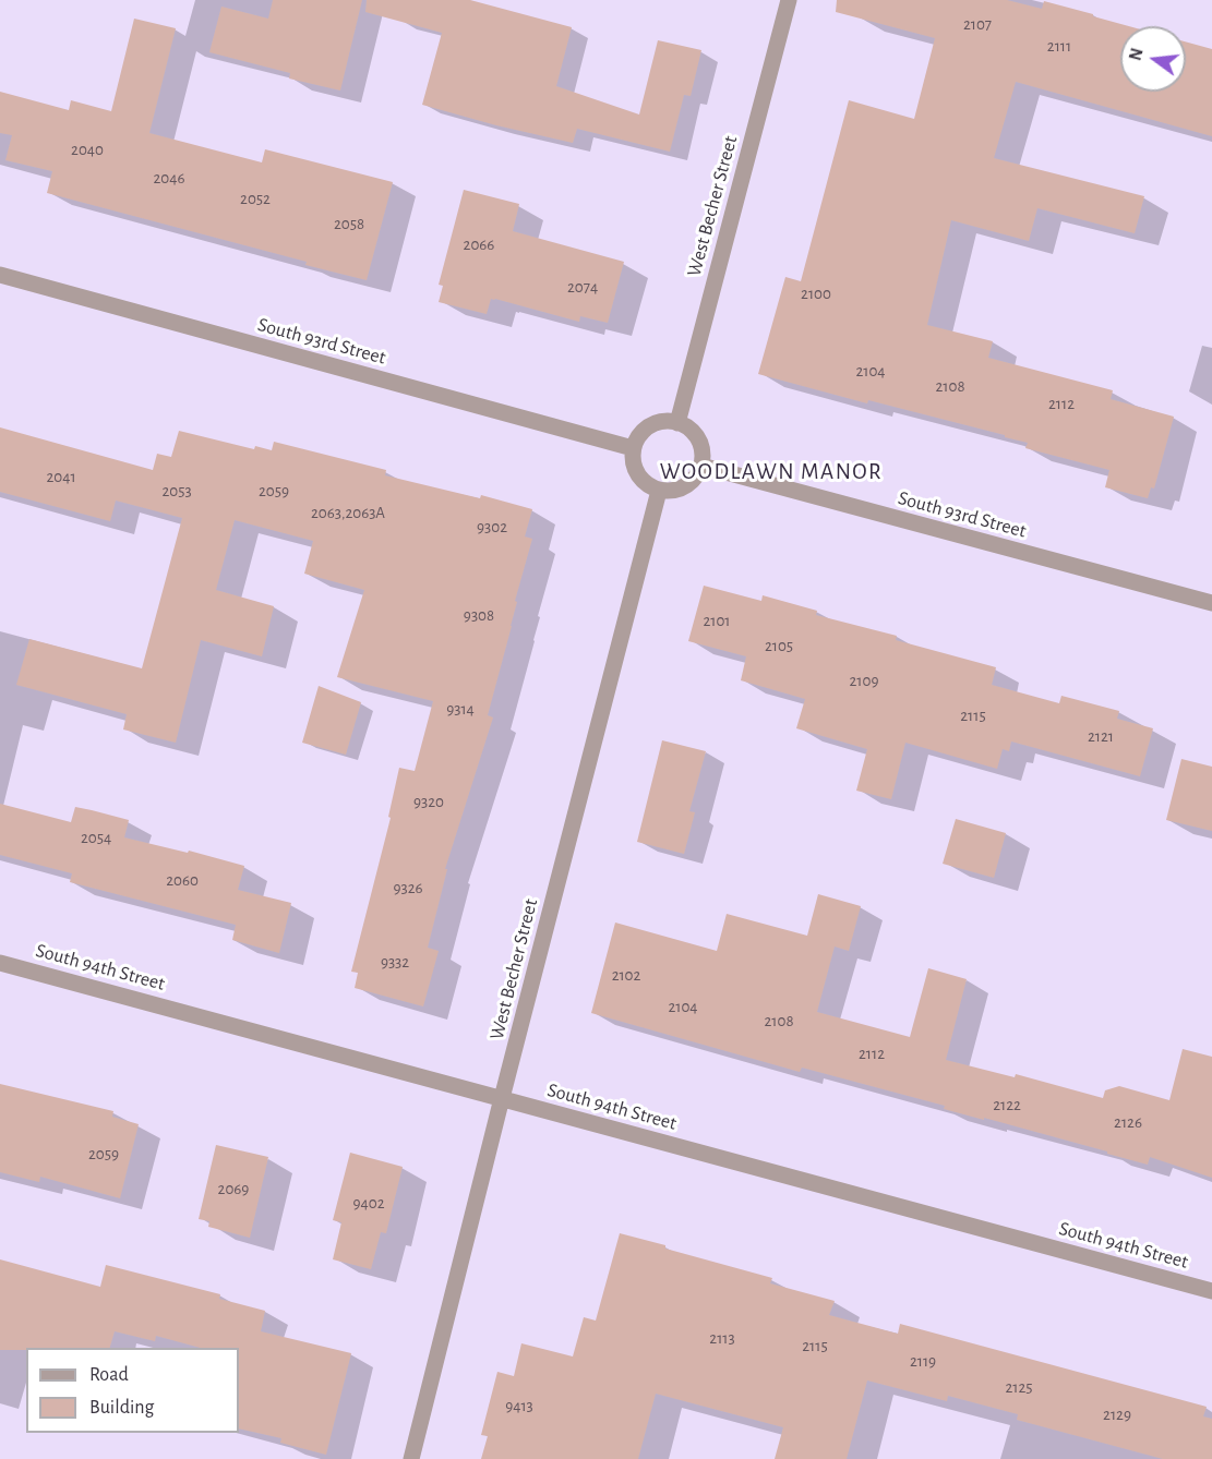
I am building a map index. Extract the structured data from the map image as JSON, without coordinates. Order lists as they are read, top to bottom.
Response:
{
  "streets": {
    "street": ["West Becher Street", "South 93rd Street", "South 94th Street"]
  },
  "crossings": [
    ["West Becher Street", "South 93rd Street"],
    ["West Becher Street", "South 94th Street"]
  ],
  "districts": ["WOODLAWN MANOR"],
  "house_numbers": [
    "2107",
    "2111",
    "2040",
    "2046",
    "2052",
    "2058",
    "2066",
    "2074",
    "2100",
    "2104",
    "2108",
    "2112",
    "2041",
    "2053",
    "2059",
    "2063,2063A",
    "9302",
    "9308",
    "2101",
    "2105",
    "2109",
    "9314",
    "2115",
    "2121",
    "9320",
    "2054",
    "2060",
    "9326",
    "9332",
    "2102",
    "2104",
    "2108",
    "2112",
    "2122",
    "2126",
    "2059",
    "2069",
    "9402",
    "2113",
    "2115",
    "2119",
    "2125",
    "9413",
    "2129"
  ],
  "legend": ["Road", "Building"],
  "north": "left"
}
